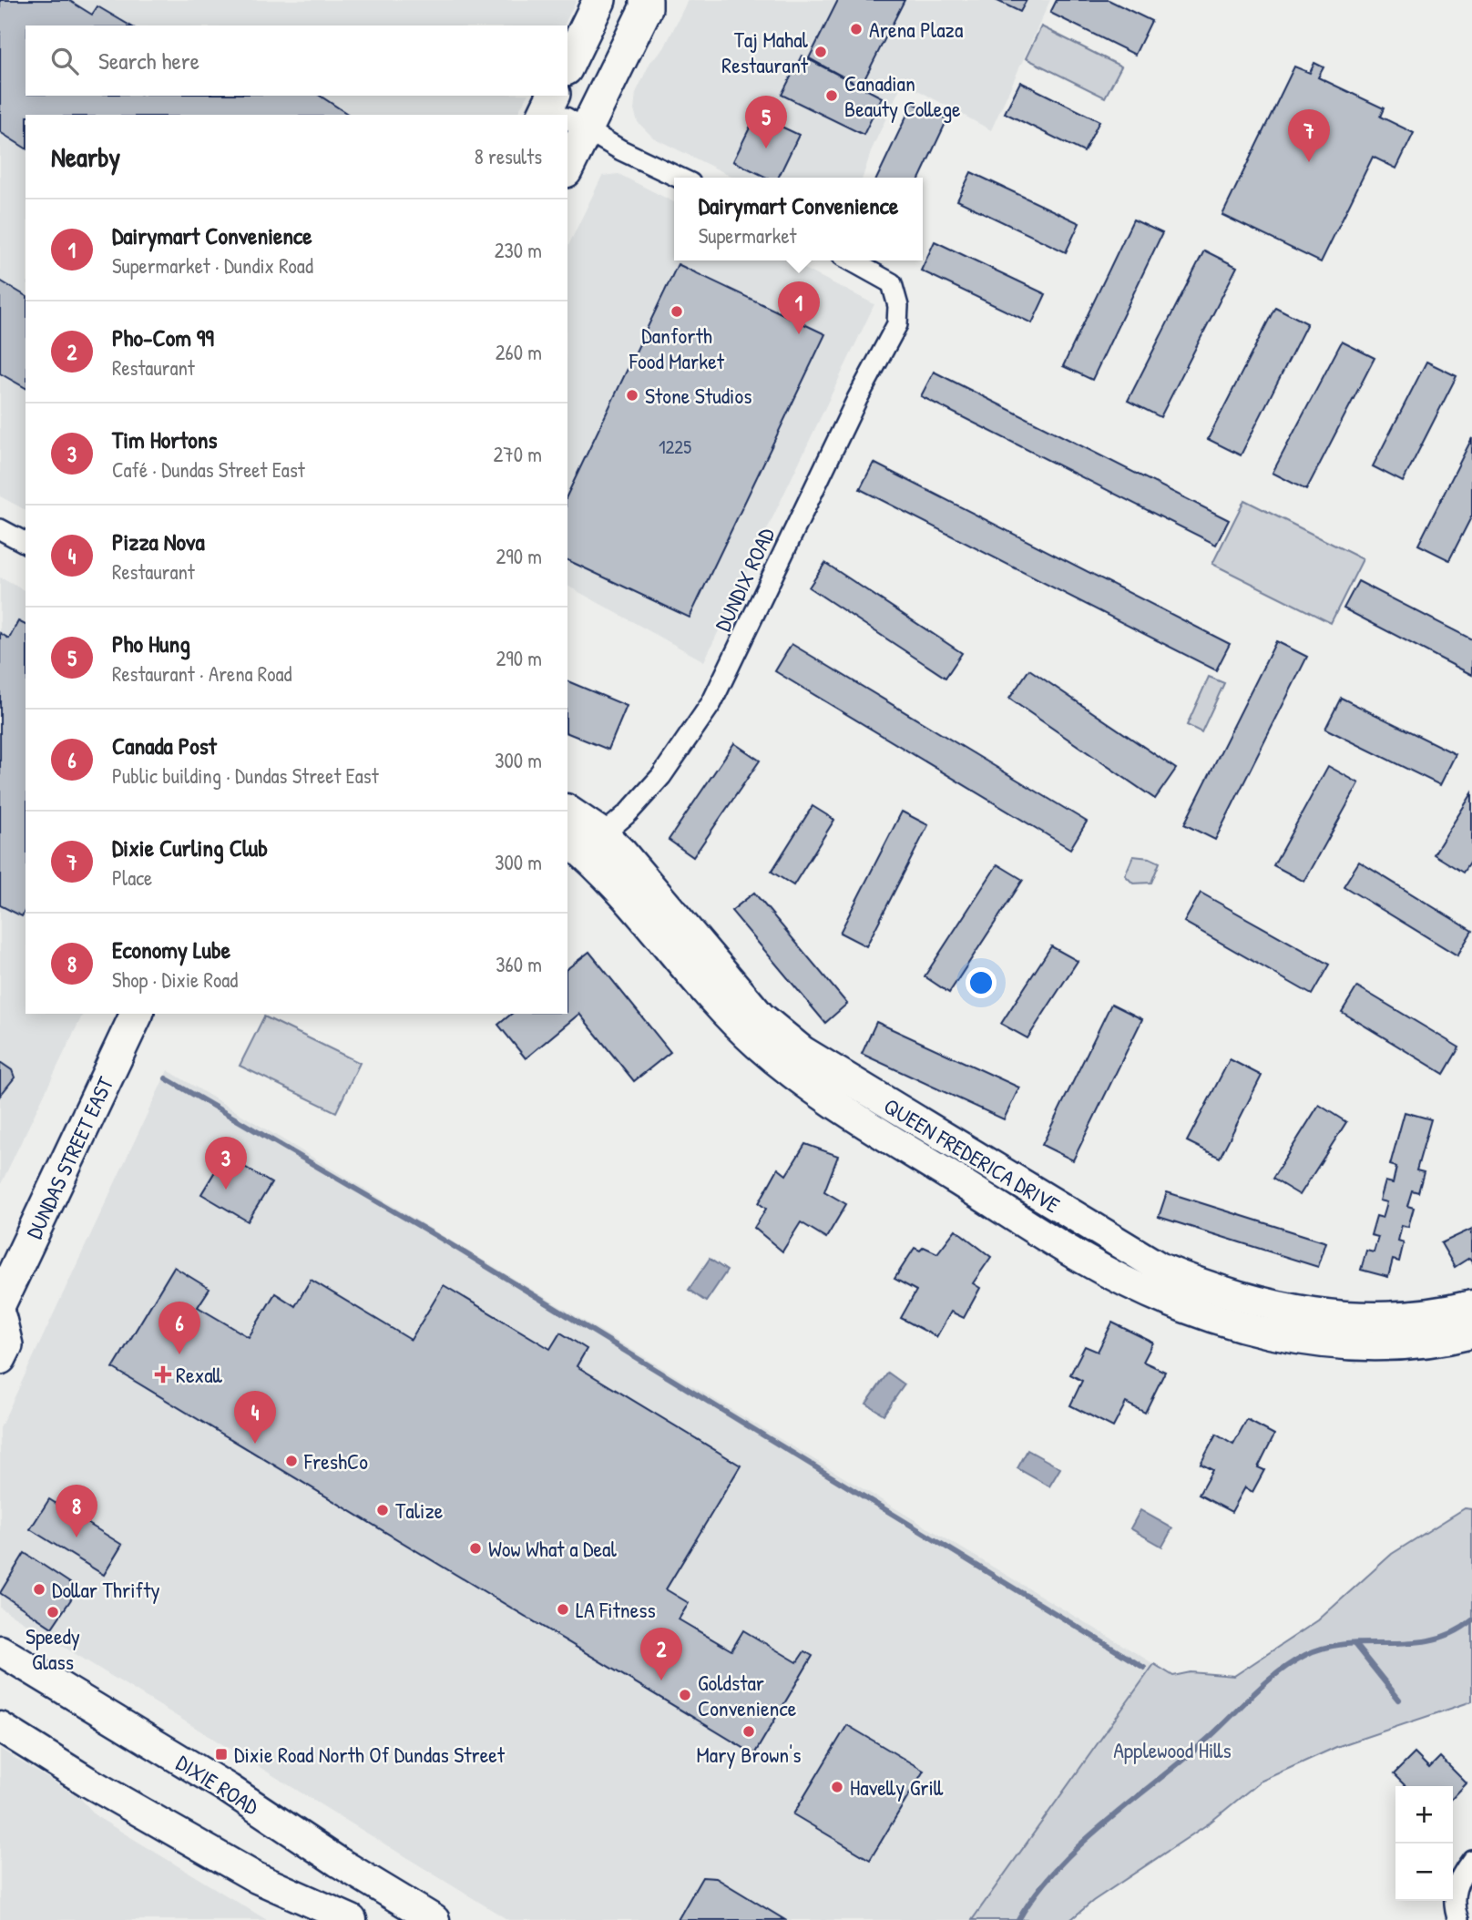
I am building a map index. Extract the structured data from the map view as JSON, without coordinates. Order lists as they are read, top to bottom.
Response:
{
  "streets": {
    "main road": ["DUNDAS STREET EAST"],
    "street": ["DUNDIX ROAD", "QUEEN FREDERICA DRIVE", "DIXIE ROAD"]
  },
  "crossings": [
    ["DUNDIX ROAD", "QUEEN FREDERICA DRIVE"]
  ],
  "parks": ["Applewood Hills"],
  "places": {
    "other": [
      "Arena Plaza",
      "Taj Mahal Restaurant",
      "Canadian Beauty College",
      "Danforth Food Market",
      "Stone Studios",
      "FreshCo",
      "Talize",
      "Wow What a Deal",
      "Dollar Thrifty",
      "LA Fitness",
      "Speedy Glass",
      "Goldstar Convenience",
      "Mary Brown's",
      "Havelly Grill"
    ],
    "health": ["Rexall"],
    "transit": ["Dixie Road North Of Dundas Street"]
  },
  "house_numbers": ["1225"],
  "page": {
    "search": "Search here",
    "pins": [
      "5",
      "7",
      "1",
      "3",
      "6",
      "4",
      "8",
      "2"
    ],
    "heading": ["Nearby", "8 results"],
    "popup": ["Dairymart Convenience", "Supermarket"],
    "list": [
      {
        "mark": "1",
        "name": "Dairymart Convenience",
        "note": "Supermarket · Dundix Road",
        "value": "230 m"
      },
      {
        "mark": "2",
        "name": "Pho-Com 99",
        "note": "Restaurant",
        "value": "260 m"
      },
      {
        "mark": "3",
        "name": "Tim Hortons",
        "note": "Café · Dundas Street East",
        "value": "270 m"
      },
      {
        "mark": "4",
        "name": "Pizza Nova",
        "note": "Restaurant",
        "value": "290 m"
      },
      {
        "mark": "5",
        "name": "Pho Hung",
        "note": "Restaurant · Arena Road",
        "value": "290 m"
      },
      {
        "mark": "6",
        "name": "Canada Post",
        "note": "Public building · Dundas Street East",
        "value": "300 m"
      },
      {
        "mark": "7",
        "name": "Dixie Curling Club",
        "note": "Place",
        "value": "300 m"
      },
      {
        "mark": "8",
        "name": "Economy Lube",
        "note": "Shop · Dixie Road",
        "value": "360 m"
      }
    ],
    "map_buttons": ["+", "−"]
  }
}
